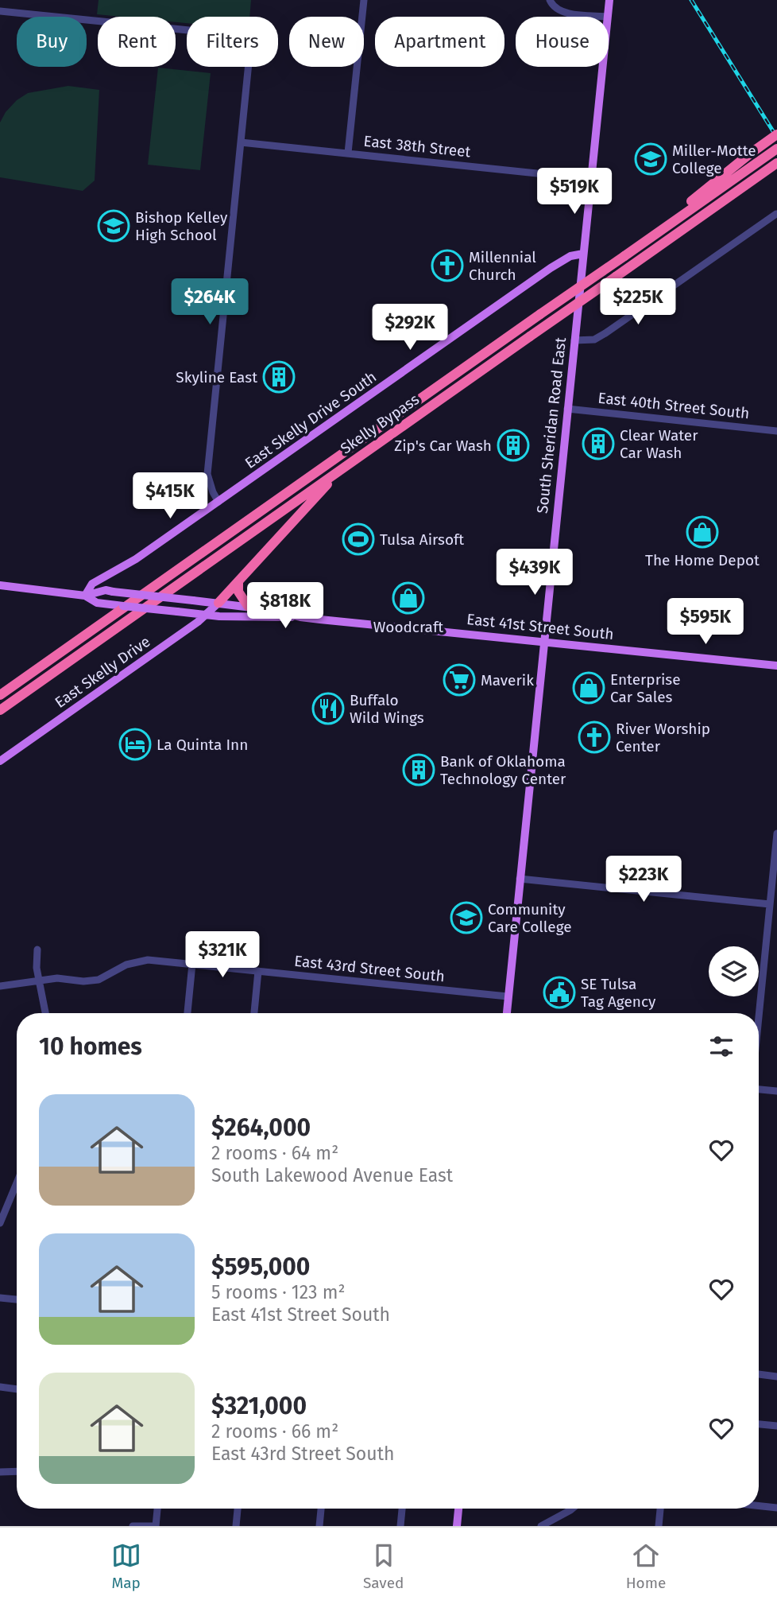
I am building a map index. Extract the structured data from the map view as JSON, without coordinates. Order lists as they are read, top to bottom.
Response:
{
  "streets": {
    "highway": ["Skelly Bypass"],
    "main road": [
      "East Skelly Drive South",
      "South Sheridan Road East",
      "East 41st Street South",
      "East Skelly Drive"
    ],
    "street": ["East 38th Street", "East 40th Street South", "East 43rd Street South"]
  },
  "crossings": [
    ["East 38th Street", "South Sheridan Road East"],
    ["East 40th Street South", "South Sheridan Road East"],
    ["East Skelly Drive South", "South Sheridan Road East"],
    ["East Skelly Drive South", "East 41st Street South"],
    ["South Sheridan Road East", "East 41st Street South"],
    ["South Sheridan Road East", "East 43rd Street South"],
    ["East 41st Street South", "East Skelly Drive"]
  ],
  "places": {
    "school or university": ["Miller-Motte College", "Bishop Kelley High School", "Community Care College"],
    "church": ["Millennial Church", "River Worship Center"],
    "building": [
      "Skyline East",
      "Clear Water Car Wash",
      "Zip's Car Wash",
      "Bank of Oklahoma Technology Center"
    ],
    "shop": ["The Home Depot", "Woodcraft", "Enterprise Car Sales"],
    "sports": ["Tulsa Airsoft"],
    "supermarket": ["Maverik"],
    "restaurant": ["Buffalo Wild Wings"],
    "hotel": ["La Quinta Inn"],
    "public building": ["SE Tulsa Tag Agency"]
  },
  "page": {
    "chip": [
      "Buy",
      "Rent",
      "Filters",
      "New",
      "Apartment",
      "House"
    ],
    "price": [
      "$519K",
      "$264K",
      "$225K",
      "$292K",
      "$415K",
      "$439K",
      "$818K",
      "$595K",
      "$223K",
      "$321K"
    ],
    "heading": "10 homes",
    "list": [
      {
        "name": "$264,000",
        "note": "2 rooms · 64 m² · South Lakewood Avenue East"
      },
      {
        "name": "$595,000",
        "note": "5 rooms · 123 m² · East 41st Street South"
      },
      {
        "name": "$321,000",
        "note": "2 rooms · 66 m² · East 43rd Street South"
      }
    ],
    "tabs": ["Map", "Saved", "Home"]
  }
}
